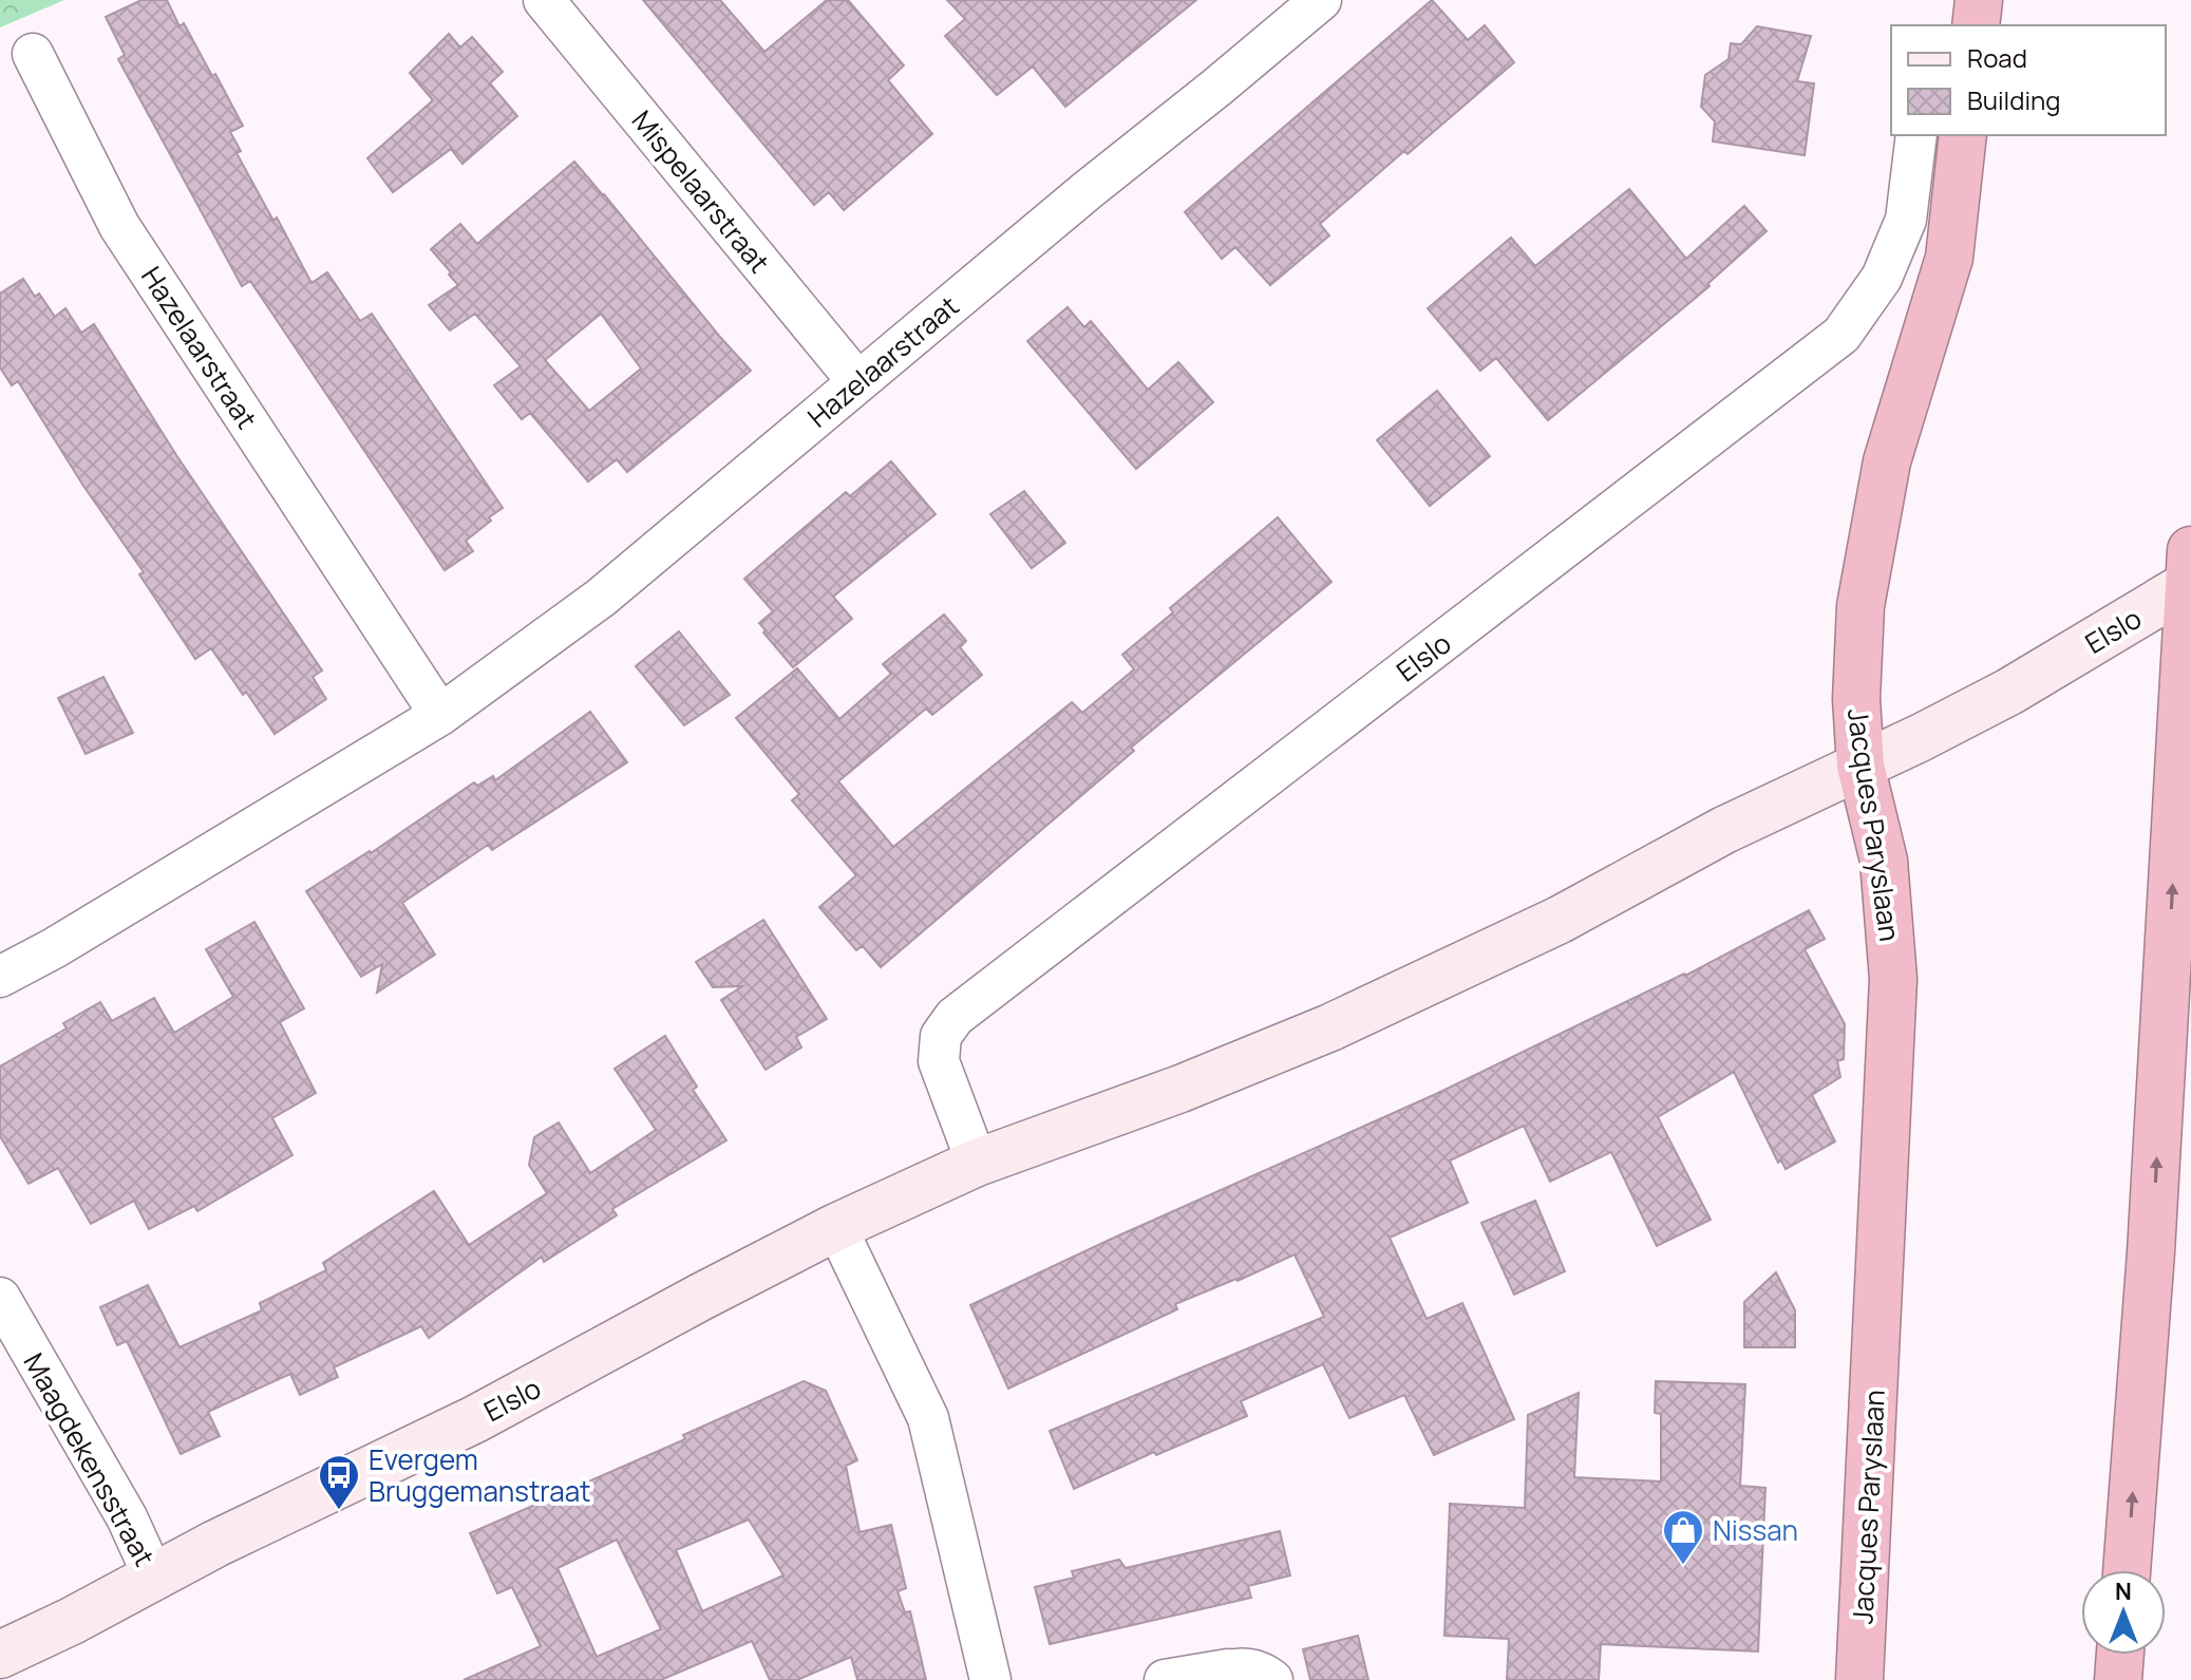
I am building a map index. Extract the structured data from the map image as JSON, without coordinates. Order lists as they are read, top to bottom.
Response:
{
  "streets": {
    "highway": ["Jacques Paryslaan"],
    "street": [
      "Mispelaarstraat",
      "Hazelaarstraat",
      "Elslo",
      "Maagdekensstraat"
    ]
  },
  "crossings": [
    ["Mispelaarstraat", "Hazelaarstraat"],
    ["Elslo", "Jacques Paryslaan"],
    ["Elslo", "Maagdekensstraat"]
  ],
  "places": {
    "bus stop": ["Evergem Bruggemanstraat"],
    "shop": ["Nissan"]
  },
  "legend": ["Road", "Building"],
  "north": "top"
}
